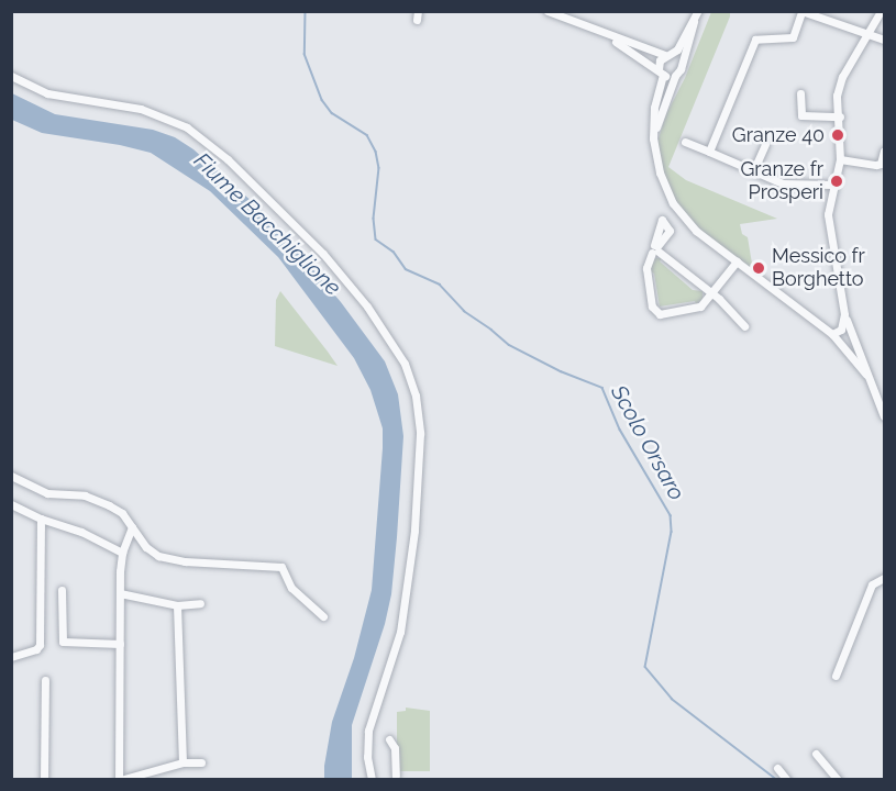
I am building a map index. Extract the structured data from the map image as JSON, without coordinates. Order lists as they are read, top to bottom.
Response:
{
  "water": ["Fiume Bacchiglione", "Scolo Orsaro"],
  "places": ["Granze 40", "Granze fr Prosperi", "Messico fr Borghetto"]
}
